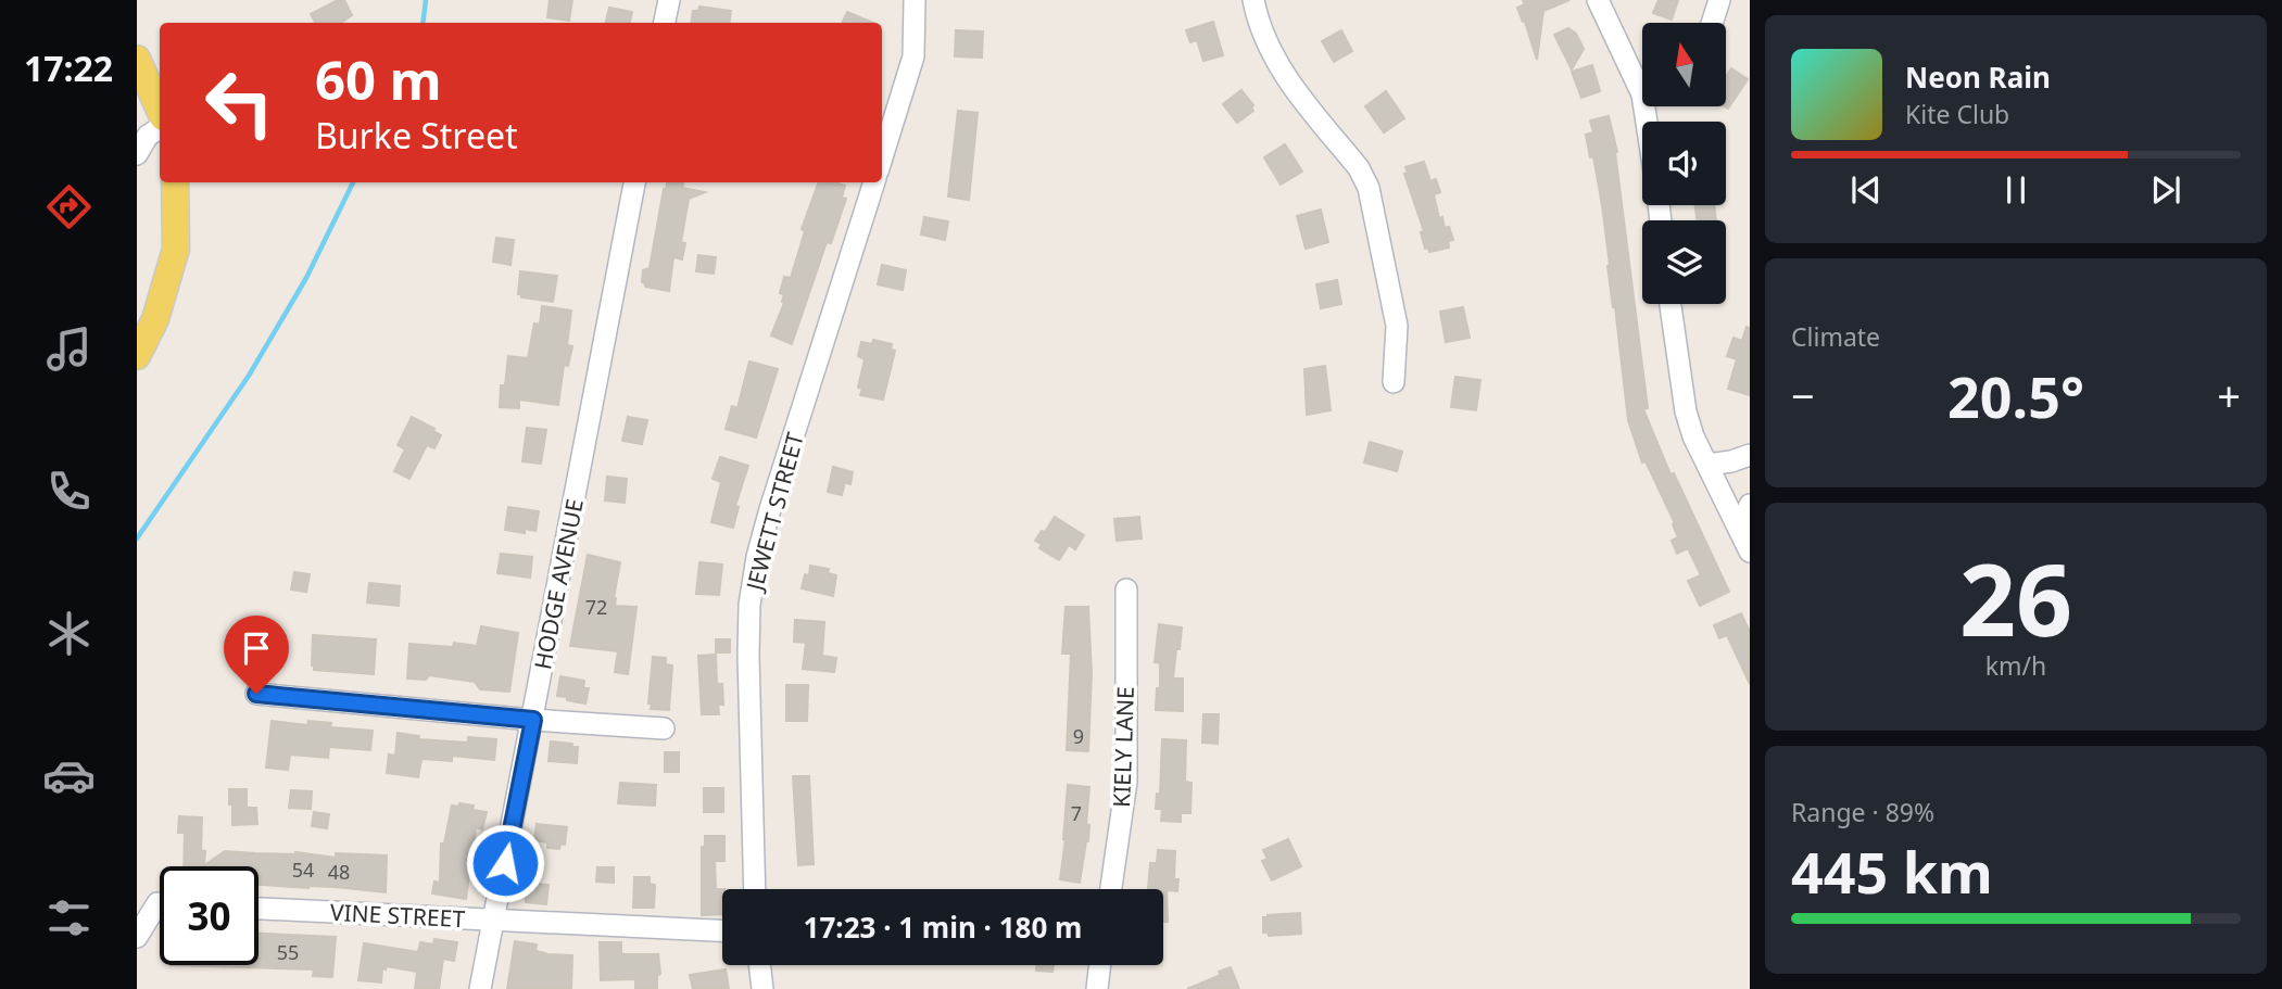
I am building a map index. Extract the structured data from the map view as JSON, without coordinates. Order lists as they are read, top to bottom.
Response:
{
  "streets": {
    "street": [
      "JEWETT STREET",
      "HODGE AVENUE",
      "KIELY LANE",
      "VINE STREET"
    ]
  },
  "crossings": [
    ["HODGE AVENUE", "VINE STREET"]
  ],
  "house_numbers": [
    "72",
    "9",
    "7",
    "54",
    "48",
    "55"
  ],
  "north": "top",
  "page": {
    "tabs": "17:22",
    "turn": ["60 m", "Burke Street"],
    "song": ["Neon Rain", "Kite Club"],
    "tile": [
      "Climate",
      ["26", "km/h"],
      ["Range · 89%", "445 km"]
    ],
    "heat": ["−", "20.5°", "+"],
    "limit": "30",
    "trip": "17:23 · 1 min · 180 m"
  }
}
